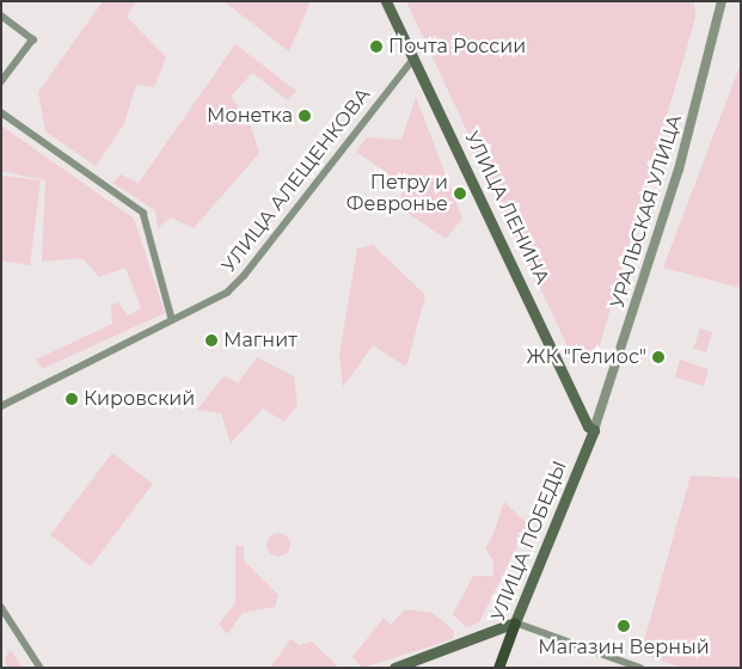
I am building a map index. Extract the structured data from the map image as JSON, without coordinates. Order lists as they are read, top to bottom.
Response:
{
  "streets": {
    "main road": ["УЛИЦА ЛЕНИНА", "УЛИЦА ПОБЕДЫ"],
    "street": ["УЛИЦА АЛЕЩЕНКОВА", "УРАЛЬСКАЯ УЛИЦА"]
  },
  "crossings": [
    ["УЛИЦА АЛЕЩЕНКОВА", "УЛИЦА ЛЕНИНА"],
    ["УЛИЦА ЛЕНИНА", "УРАЛЬСКАЯ УЛИЦА"],
    ["УЛИЦА ЛЕНИНА", "УЛИЦА ПОБЕДЫ"],
    ["УРАЛЬСКАЯ УЛИЦА", "УЛИЦА ПОБЕДЫ"]
  ],
  "places": [
    "Почта России",
    "Монетка",
    "Петру и Февронье",
    "Магнит",
    "ЖК \"Гелиос\"",
    "Кировский",
    "Магазин Верный"
  ]
}
